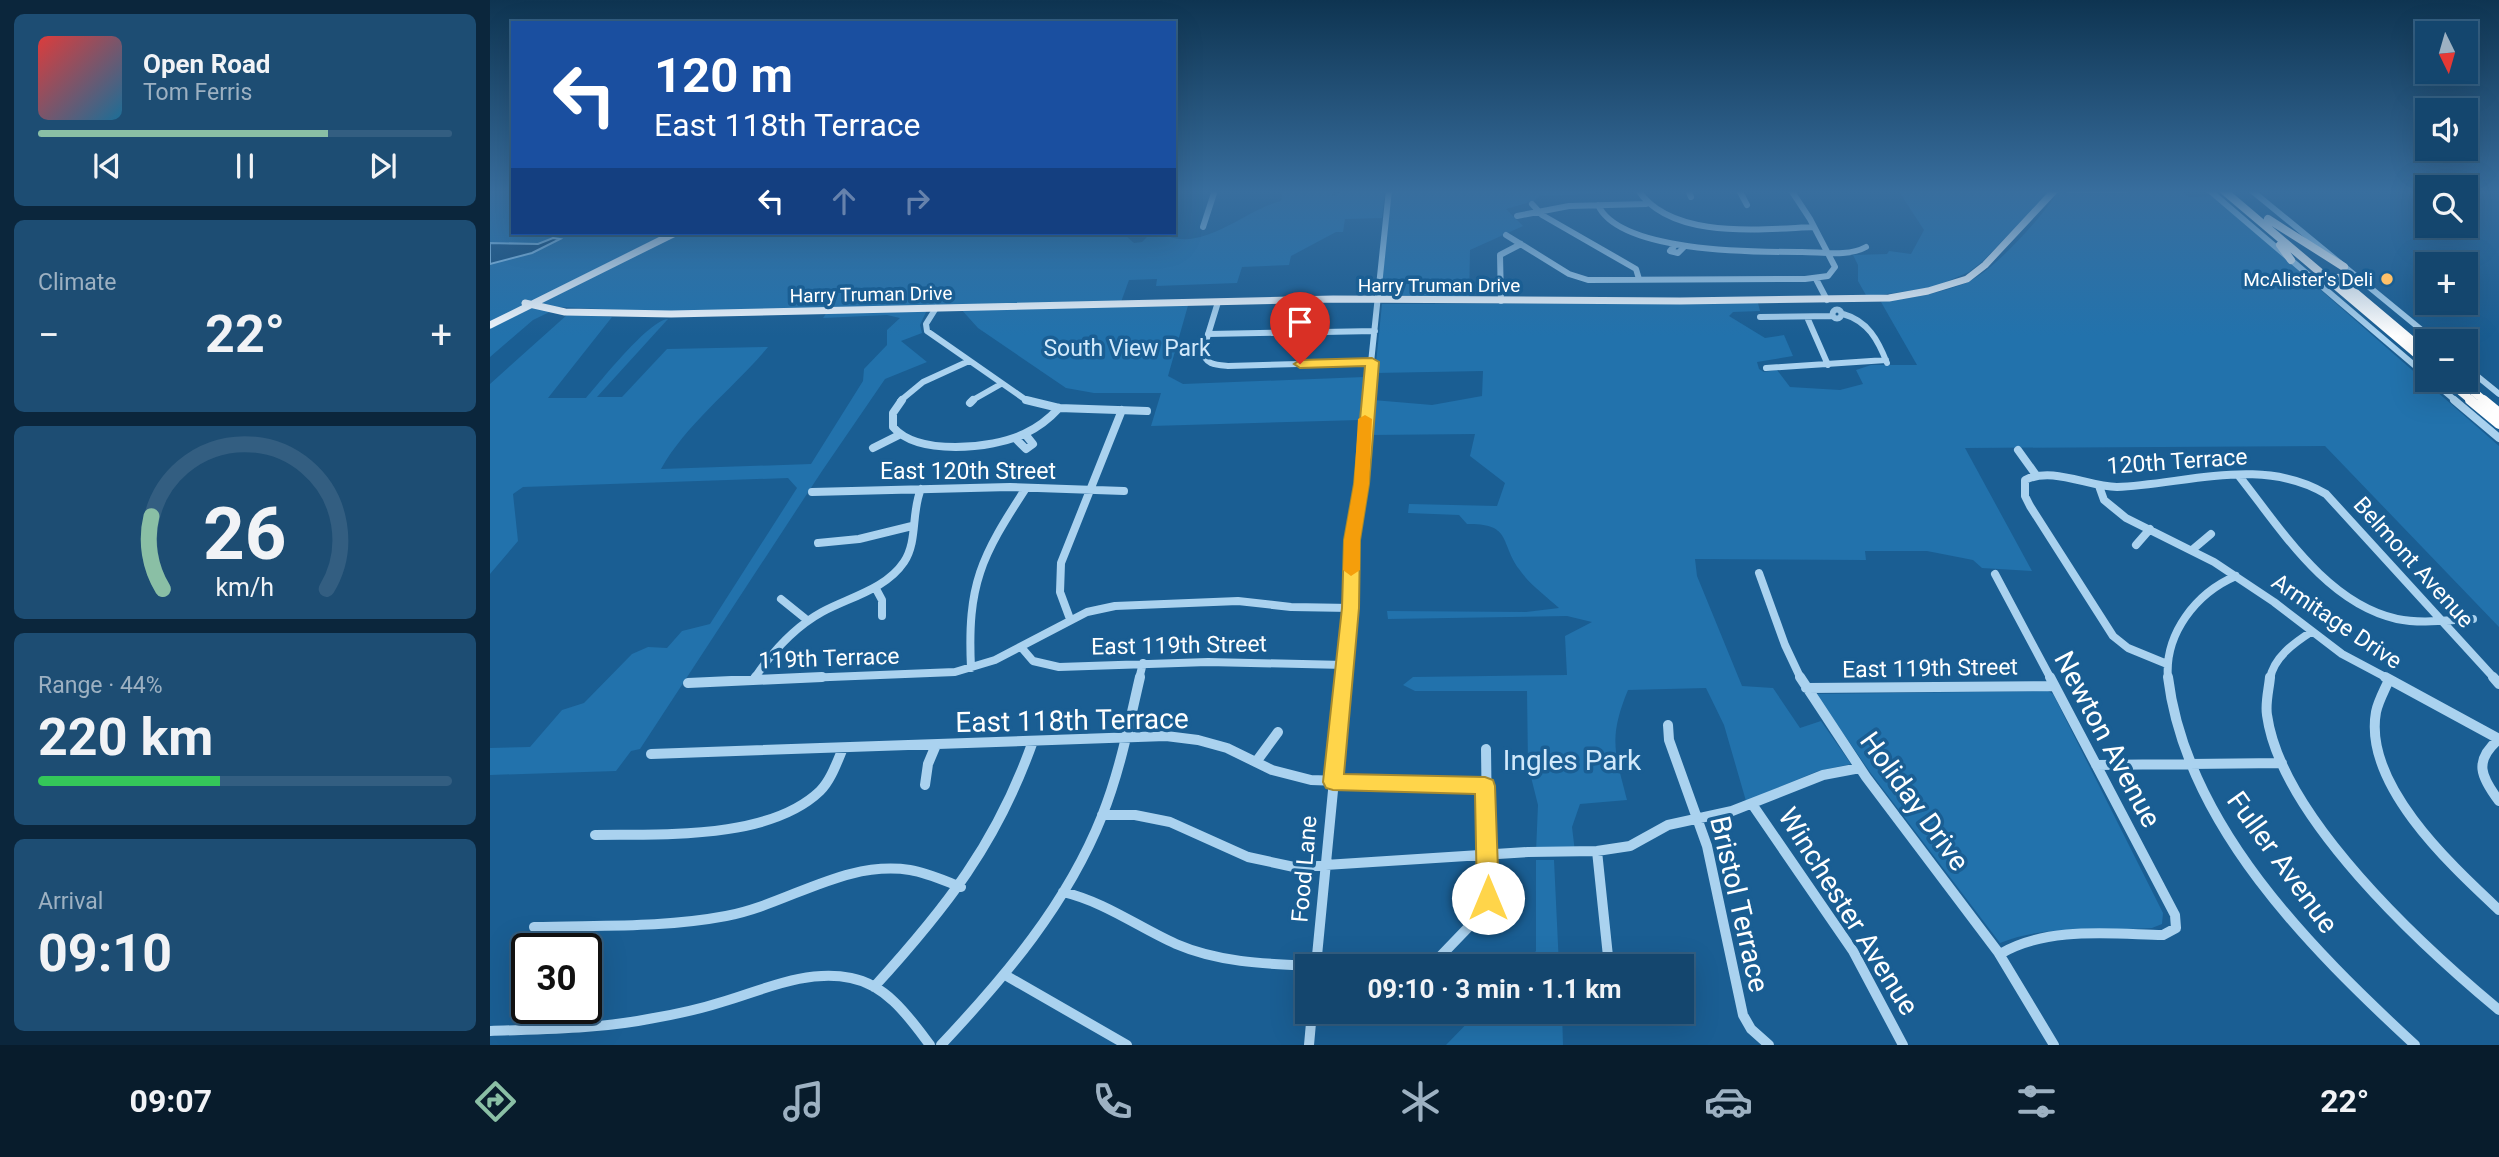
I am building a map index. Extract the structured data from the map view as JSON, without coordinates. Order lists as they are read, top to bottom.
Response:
{
  "streets": {
    "main road": ["Harry Truman Drive"],
    "street": [
      "120th Terrace",
      "East 120th Street",
      "Belmont Avenue",
      "Armitage Drive",
      "East 119th Street",
      "119th Terrace",
      "East 118th Terrace",
      "Newton Avenue",
      "Holiday Drive",
      "Fuller Avenue",
      "Food Lane",
      "Bristol Terrace",
      "Winchester Avenue"
    ]
  },
  "crossings": [
    ["Harry Truman Drive", "Food Lane"],
    ["120th Terrace", "Belmont Avenue"],
    ["120th Terrace", "Armitage Drive"],
    ["Armitage Drive", "Fuller Avenue"],
    ["East 119th Street", "119th Terrace"],
    ["East 119th Street", "Newton Avenue"],
    ["East 119th Street", "Holiday Drive"],
    ["East 119th Street", "Food Lane"],
    ["119th Terrace", "Food Lane"],
    ["East 118th Terrace", "Food Lane"],
    ["Newton Avenue", "Holiday Drive"]
  ],
  "parks": ["South View Park", "Ingles Park"],
  "places": ["McAlister's Deli"],
  "north": "bottom",
  "page": {
    "map_buttons": ["+", "−"],
    "turn": ["120 m", "East 118th Terrace"],
    "song": ["Open Road", "Tom Ferris"],
    "tile": [
      "Climate",
      ["Range · 44%", "220 km"],
      ["Arrival", "09:10"]
    ],
    "heat": ["−", "22°", "+"],
    "limit": "30",
    "trip": "09:10 · 3 min · 1.1 km",
    "tabs": ["09:07", "22°"],
    "gauge": ["26", "km/h"]
  }
}
